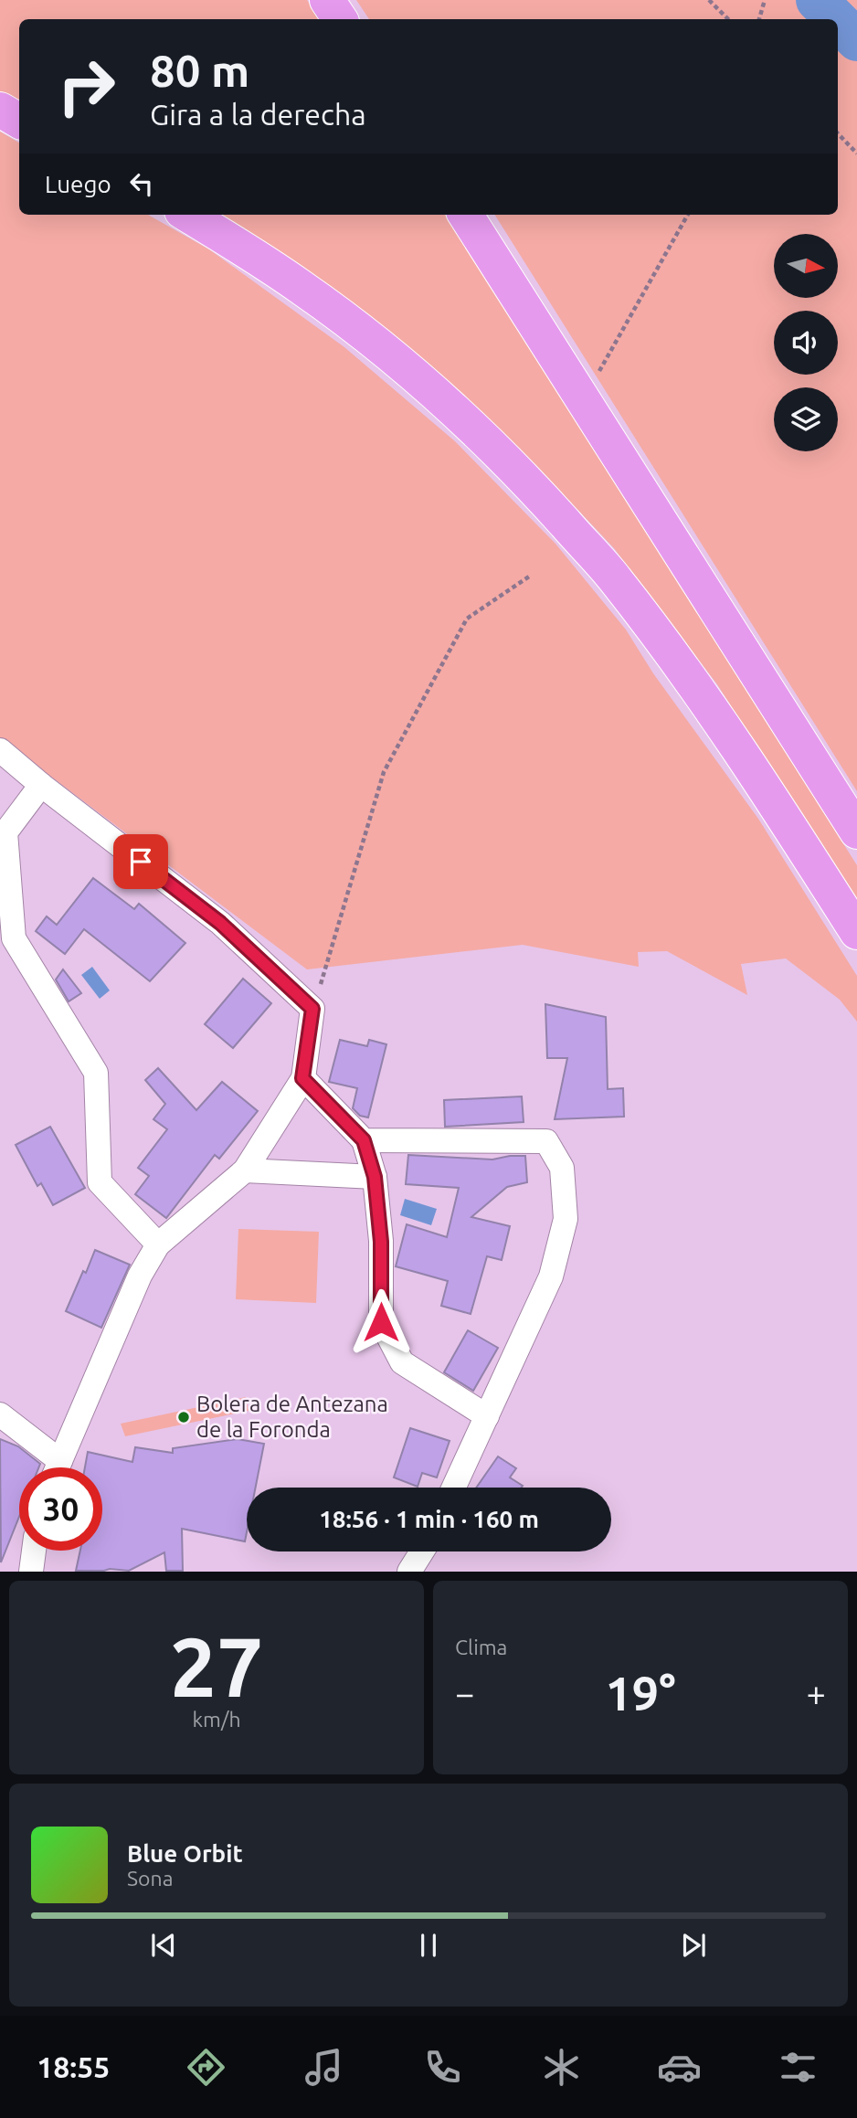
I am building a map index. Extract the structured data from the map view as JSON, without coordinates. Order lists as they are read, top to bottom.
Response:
{
  "places": ["Bolera de Antezana de la Foronda"],
  "north": "right",
  "page": {
    "turn": ["80 m", "Gira a la derecha"],
    "then": "Luego",
    "limit": "30",
    "trip": "18:56 · 1 min · 160 m",
    "tile": [
      ["27", "km/h"],
      "Clima"
    ],
    "heat": ["−", "19°", "+"],
    "song": ["Blue Orbit", "Sona"],
    "tabs": "18:55"
  }
}
